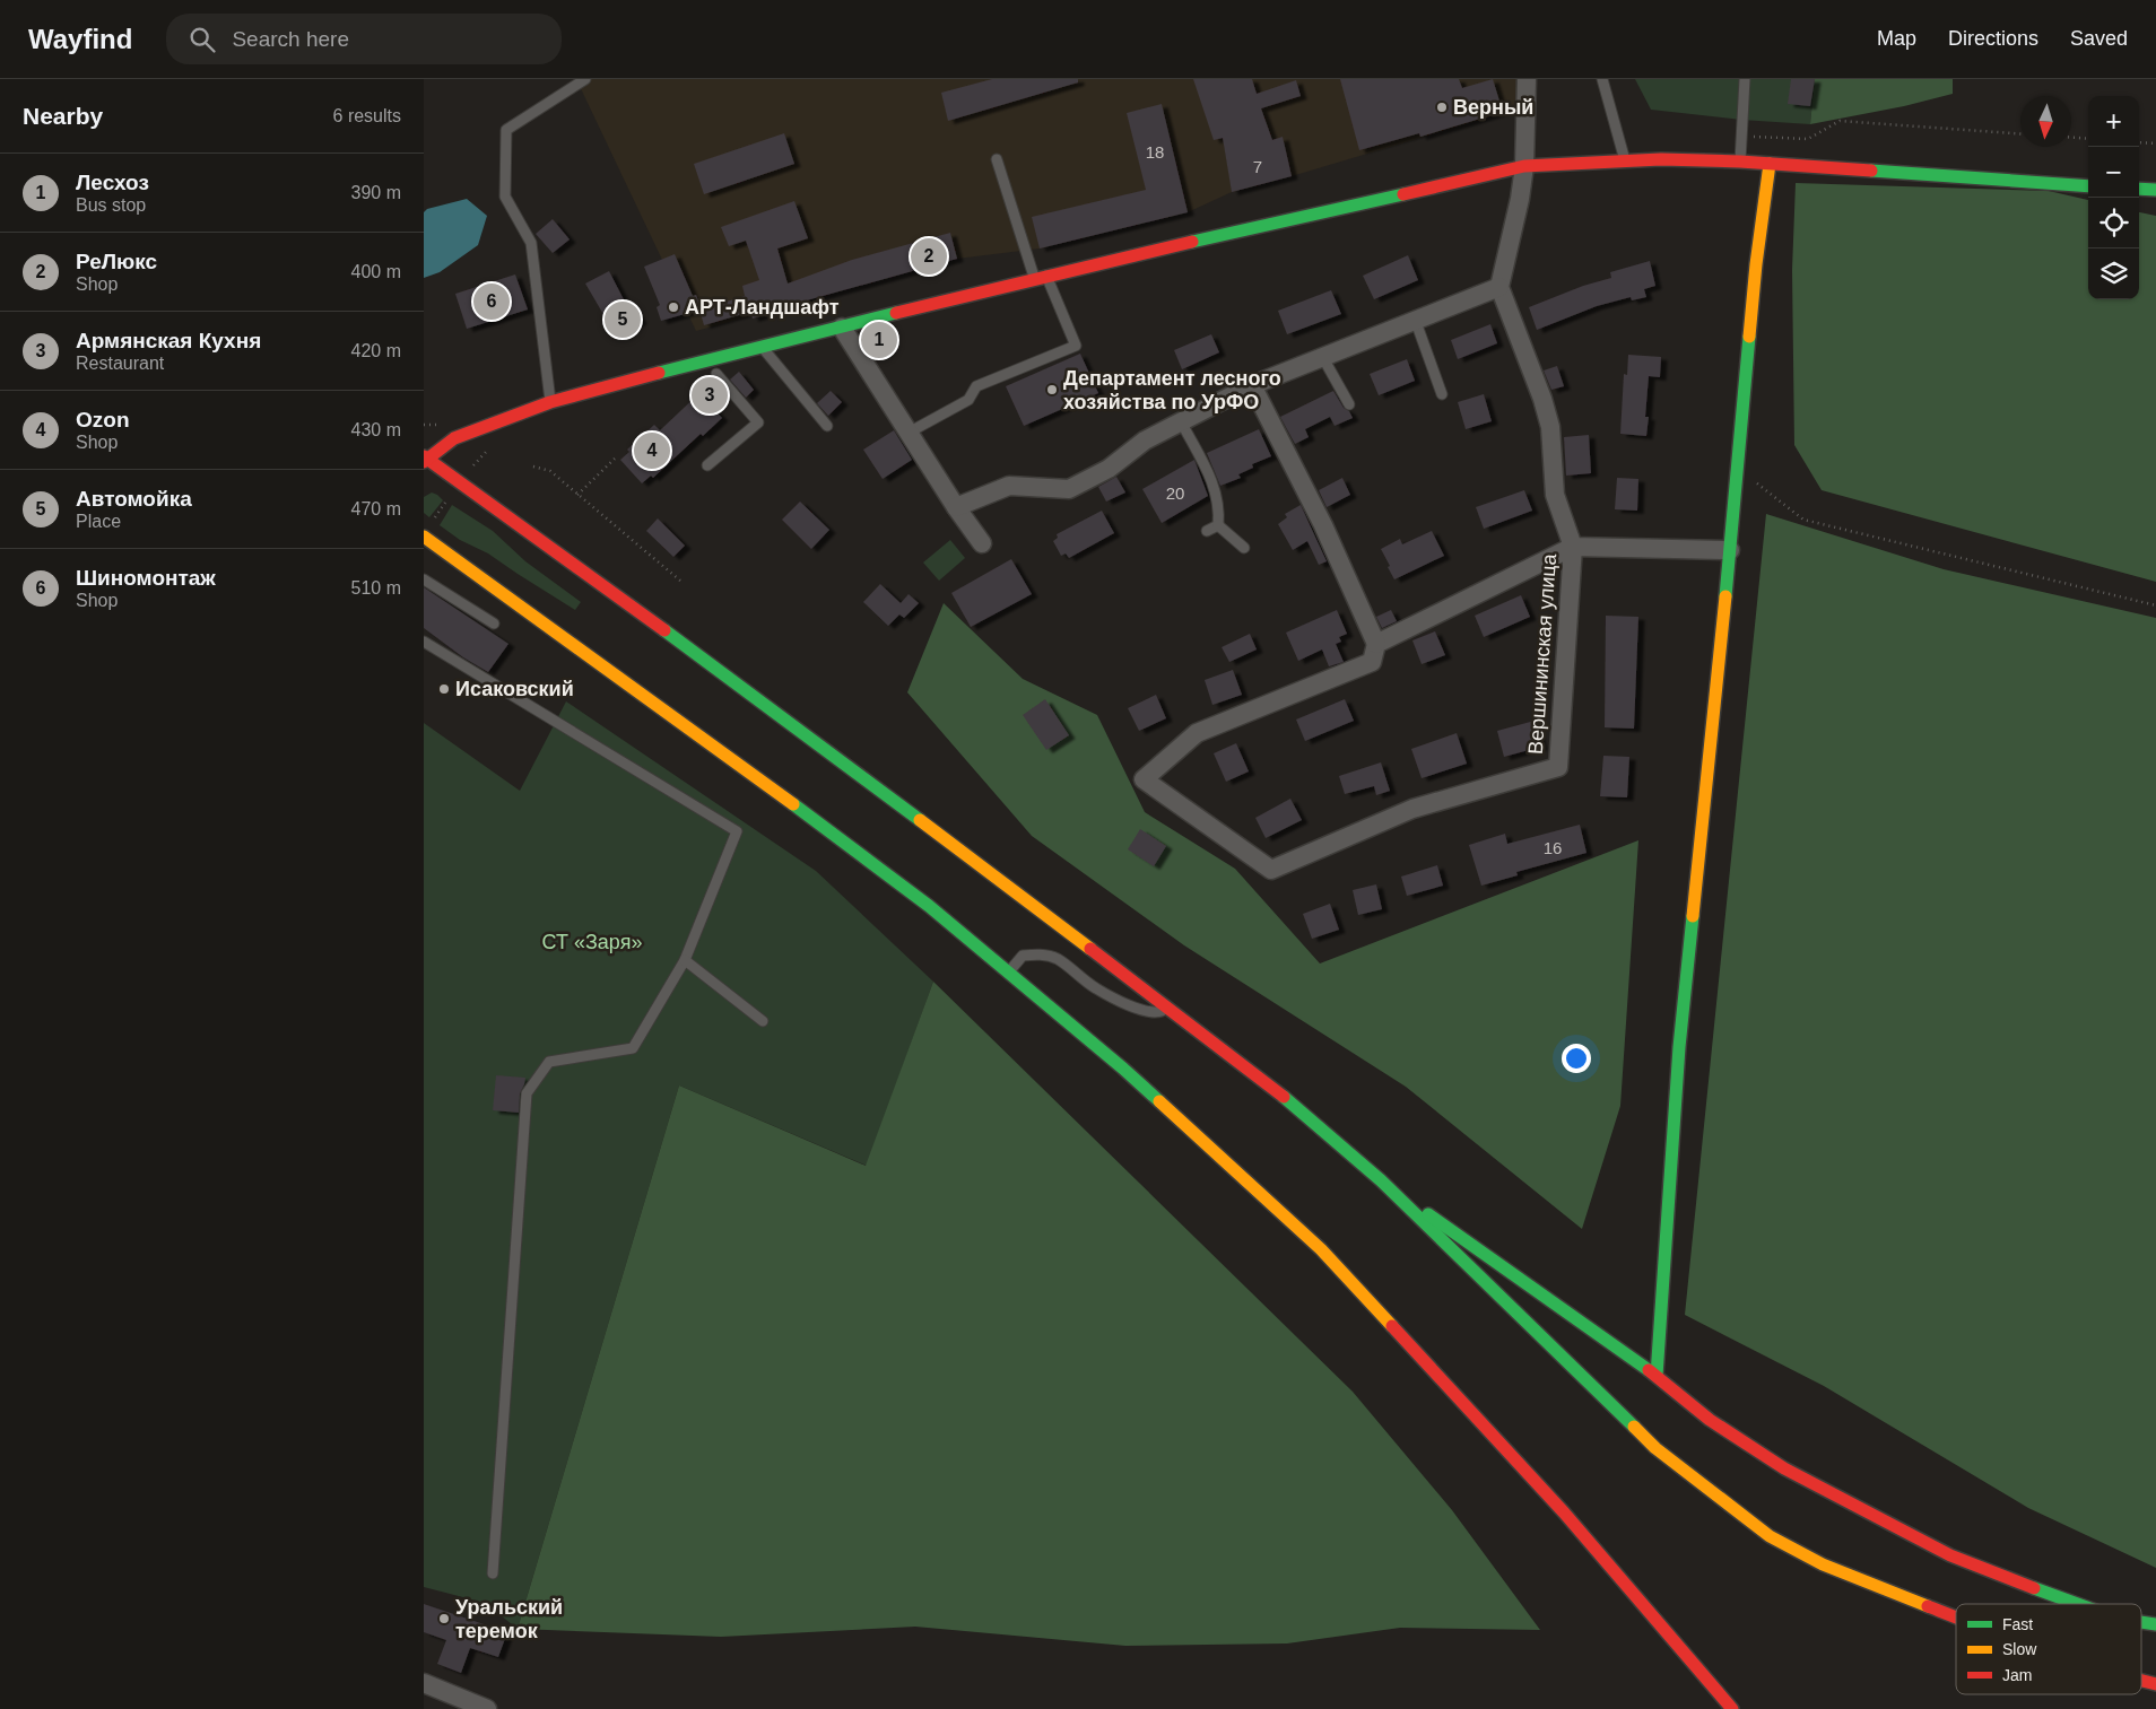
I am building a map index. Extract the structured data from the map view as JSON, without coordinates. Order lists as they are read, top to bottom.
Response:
{
  "streets": {
    "street": ["Вершининская улица"]
  },
  "parks": ["СТ «Заря»"],
  "places": [
    "Верный",
    "АРТ-Ландшафт",
    "Департамент лесного хозяйства по УрФО",
    "Исаковский",
    "Уральский теремок"
  ],
  "house_numbers": [
    "18",
    "7",
    "20",
    "16"
  ],
  "legend": ["Fast", "Slow", "Jam"],
  "north": "bottom",
  "page": {
    "header": "Wayfind",
    "search": "Search here",
    "nav": ["Map", "Directions", "Saved"],
    "heading": ["Nearby", "6 results"],
    "map_buttons": ["+", "−"],
    "list": [
      {
        "mark": "1",
        "name": "Лесхоз",
        "note": "Bus stop",
        "value": "390 m"
      },
      {
        "mark": "2",
        "name": "РеЛюкс",
        "note": "Shop",
        "value": "400 m"
      },
      {
        "mark": "3",
        "name": "Армянская Кухня",
        "note": "Restaurant",
        "value": "420 m"
      },
      {
        "mark": "4",
        "name": "Ozon",
        "note": "Shop",
        "value": "430 m"
      },
      {
        "mark": "5",
        "name": "Автомойка",
        "note": "Place",
        "value": "470 m"
      },
      {
        "mark": "6",
        "name": "Шиномонтаж",
        "note": "Shop",
        "value": "510 m"
      }
    ],
    "pins": [
      "2",
      "6",
      "5",
      "1",
      "3",
      "4"
    ]
  }
}
